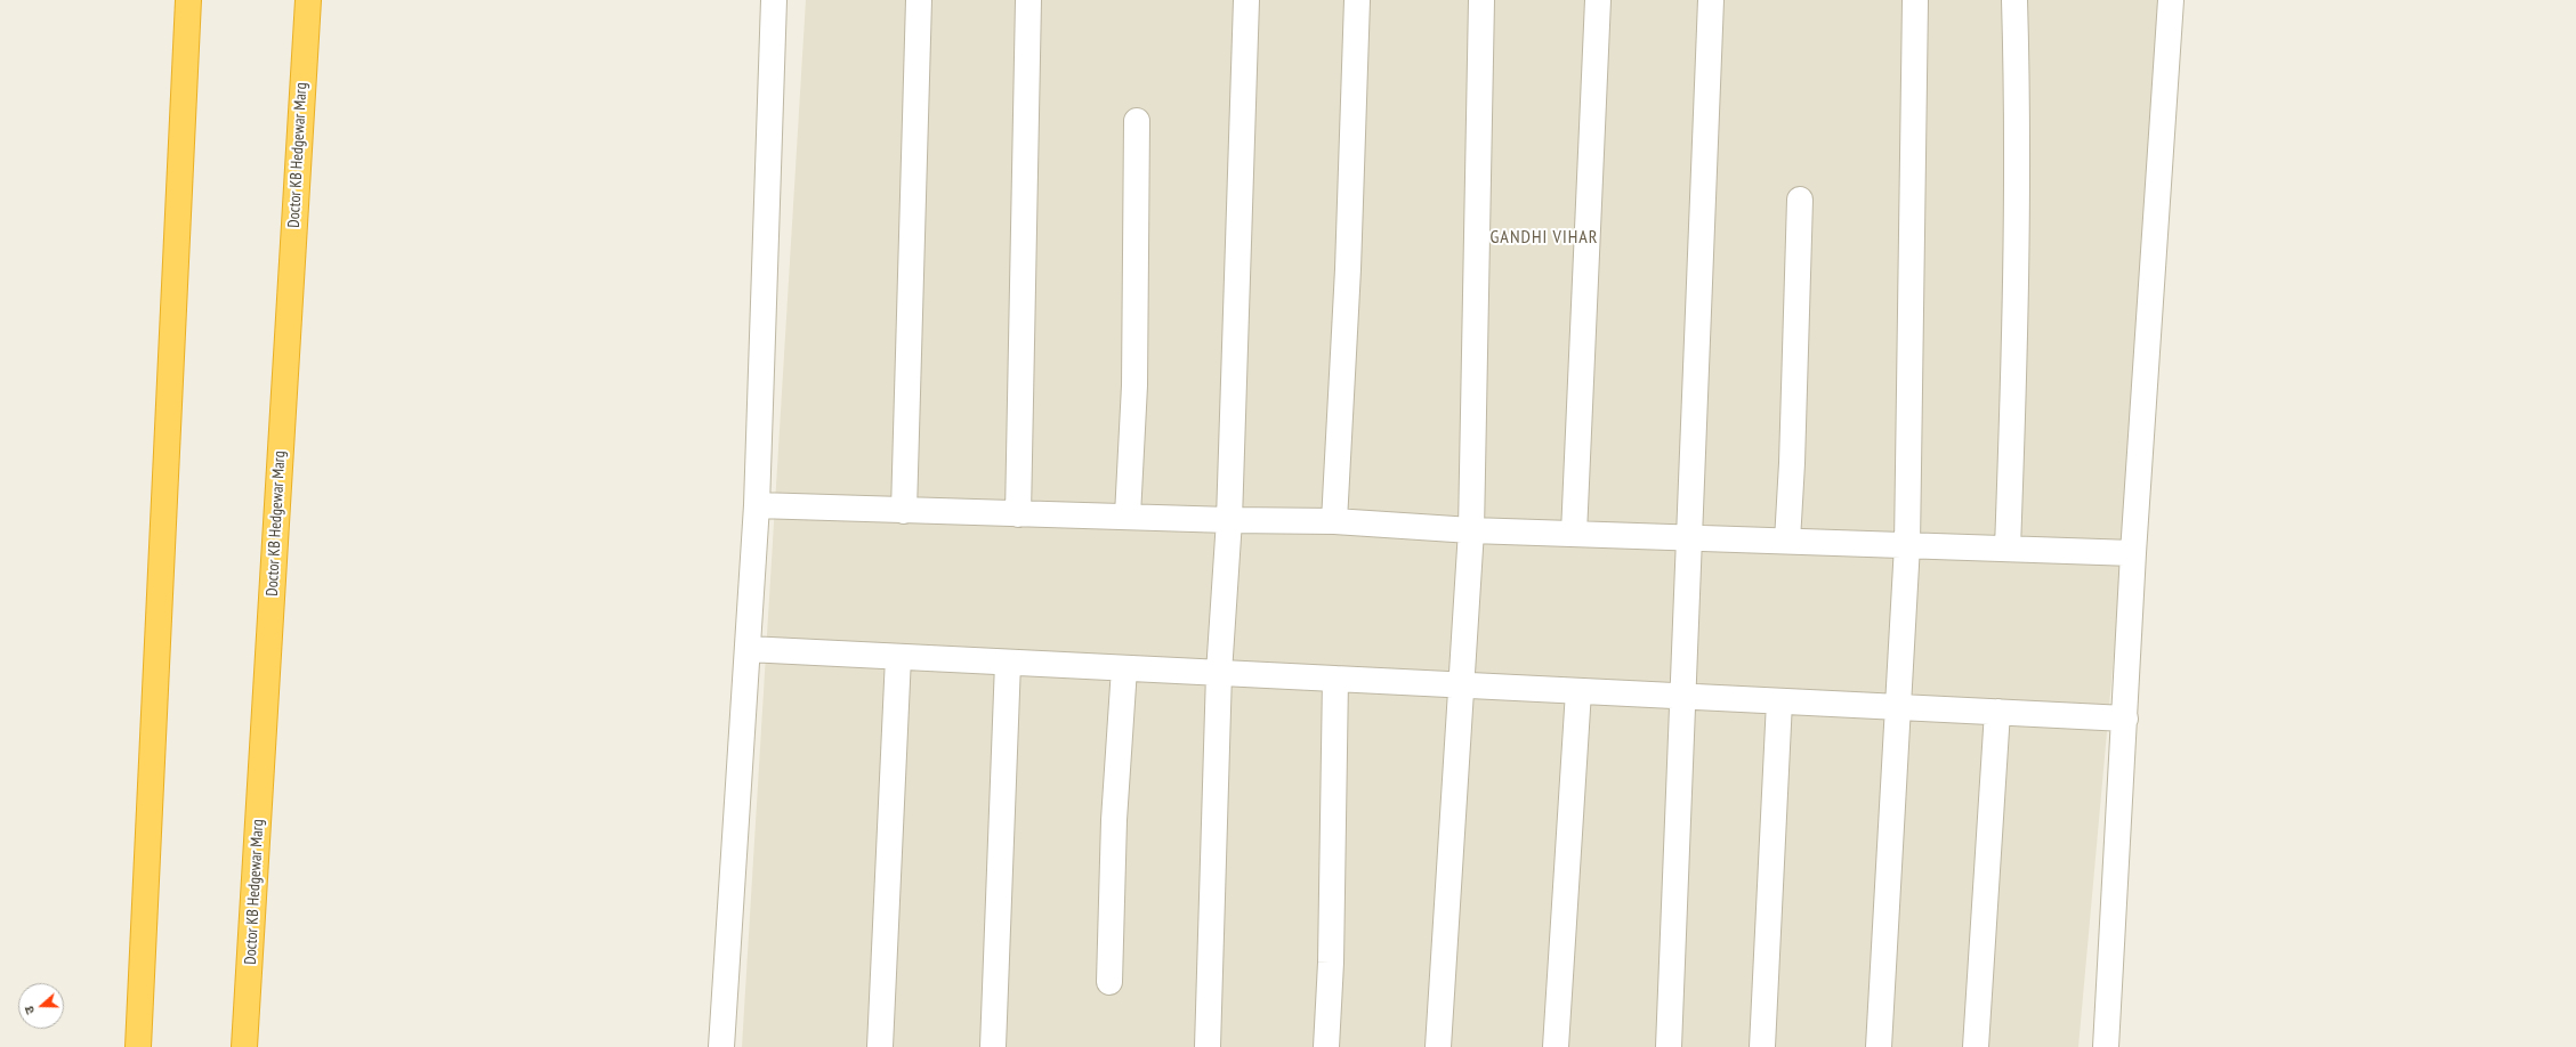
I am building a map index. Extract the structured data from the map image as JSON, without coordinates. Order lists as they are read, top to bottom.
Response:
{
  "streets": {
    "highway": ["Doctor KB Hedgewar Marg"]
  },
  "districts": ["GANDHI VIHAR"],
  "north": "left"
}
